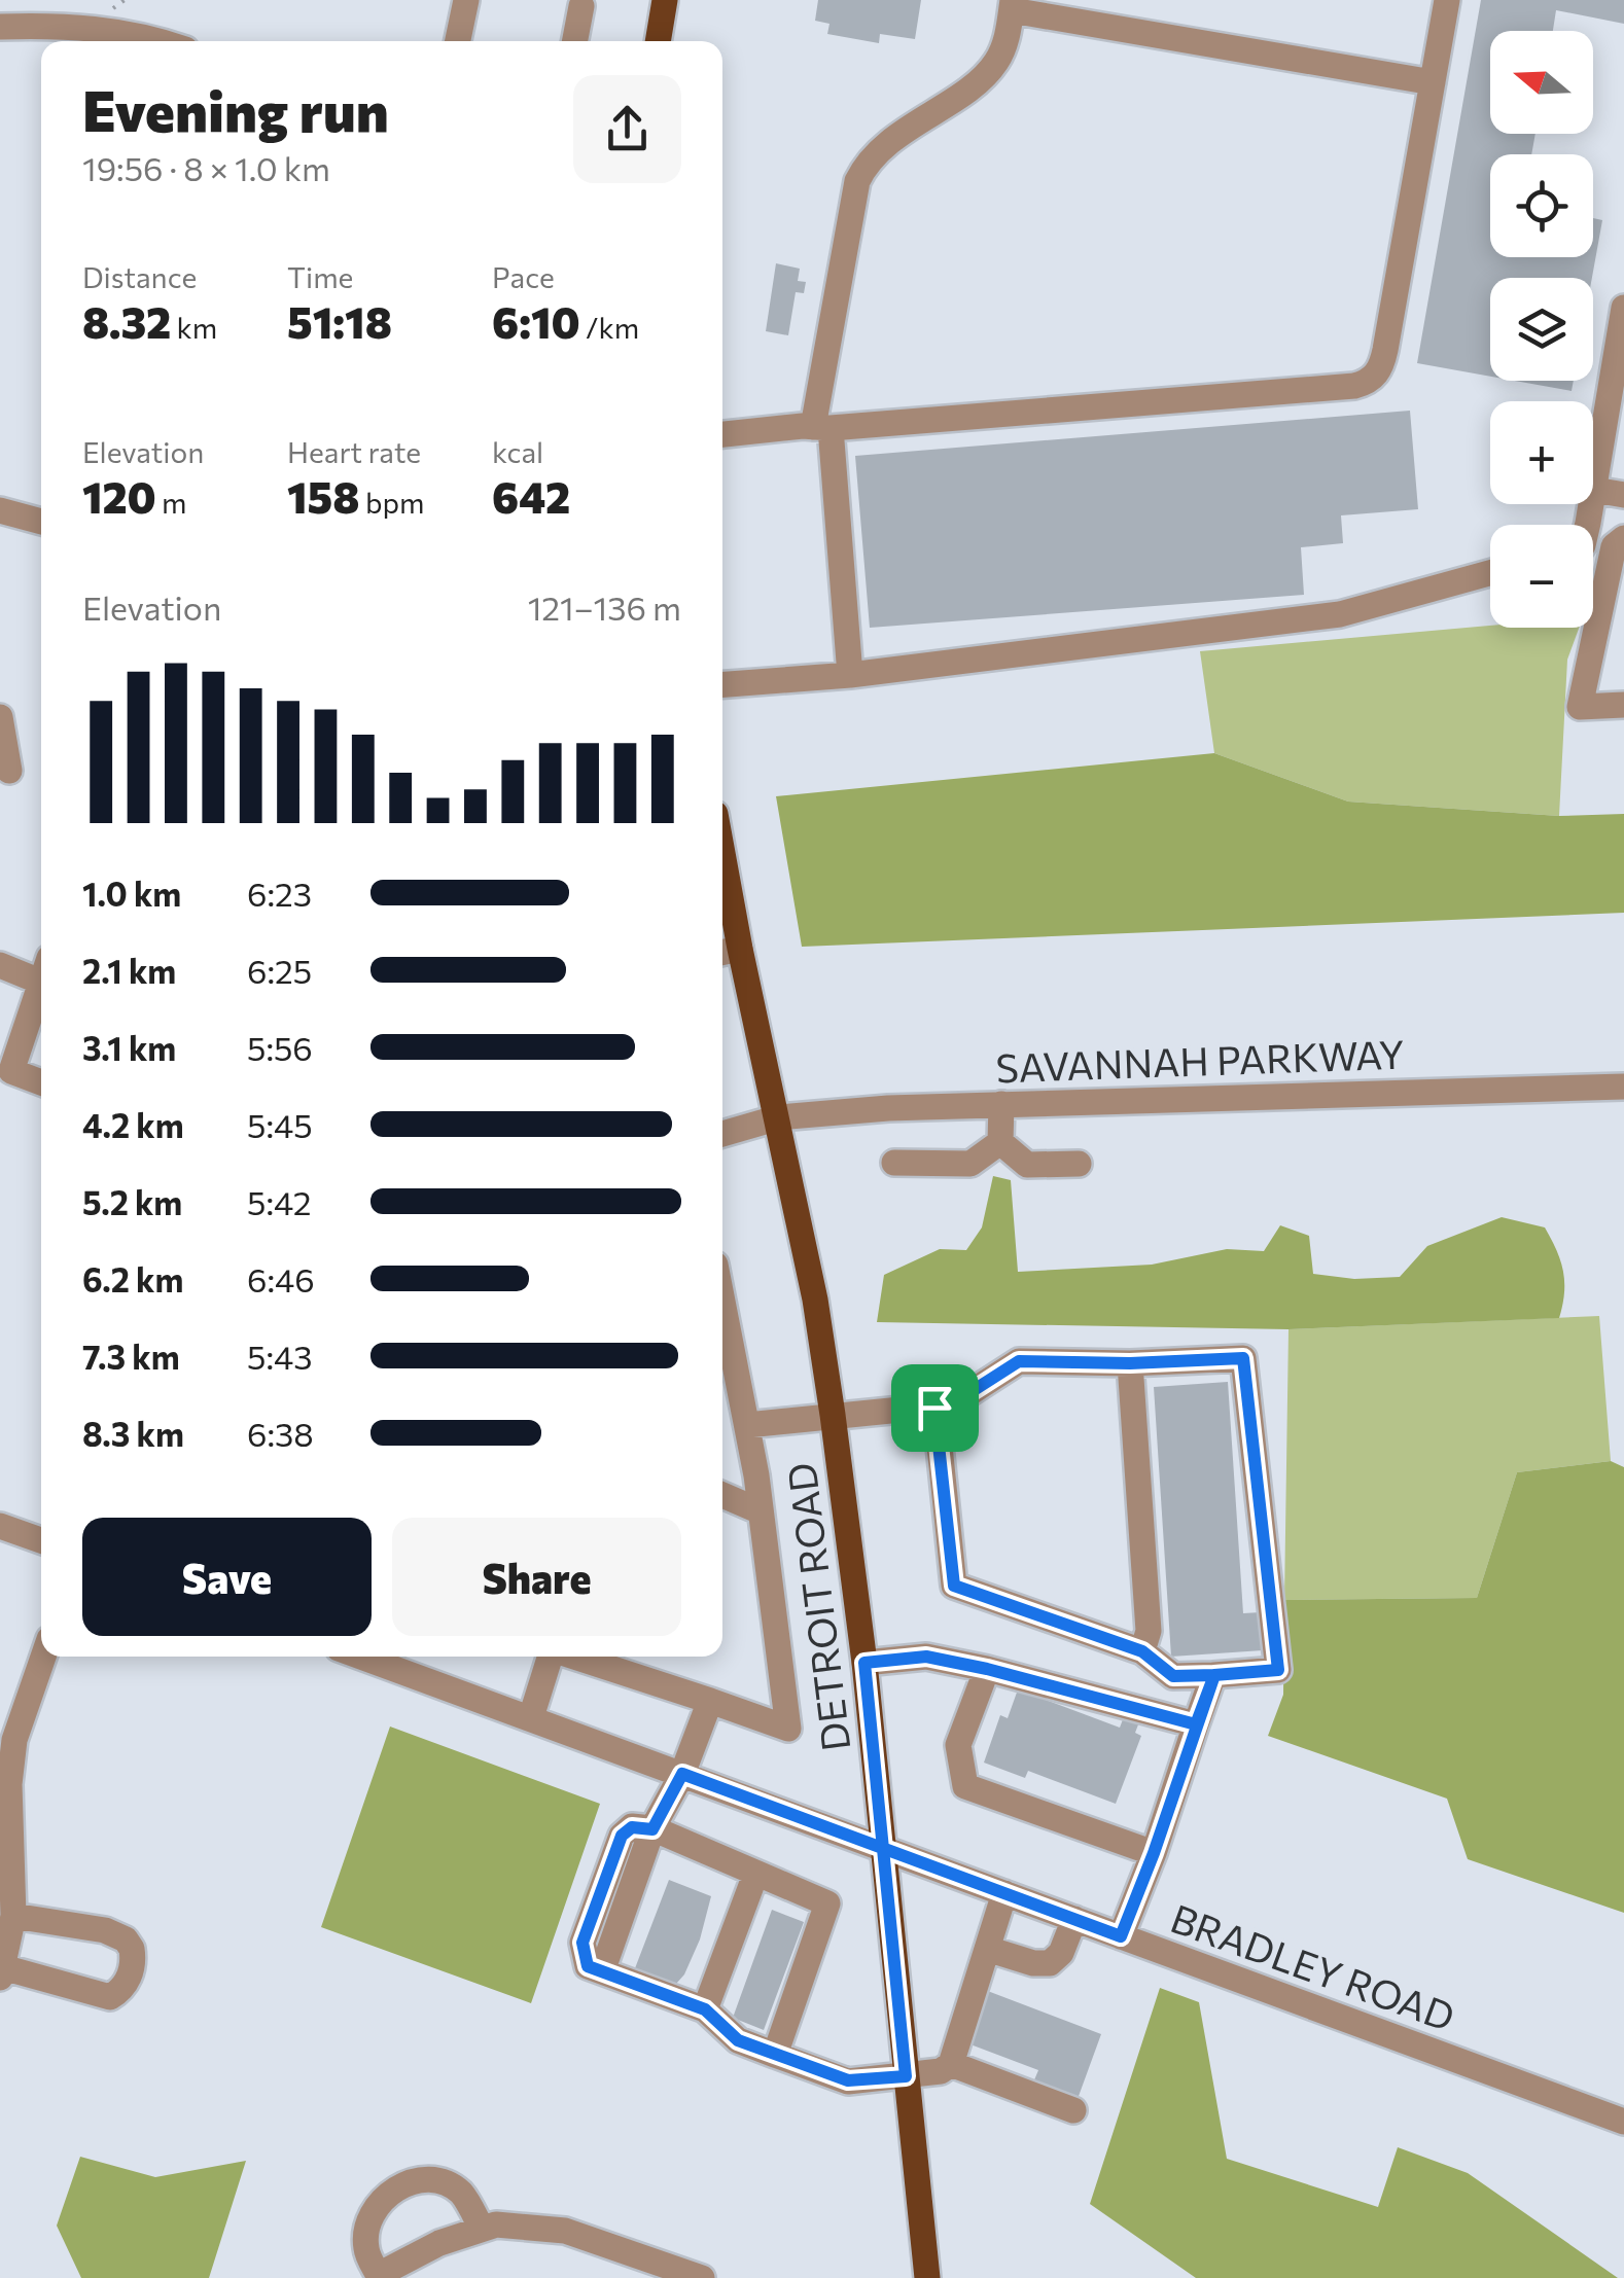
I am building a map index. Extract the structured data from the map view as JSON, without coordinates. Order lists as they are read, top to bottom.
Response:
{
  "streets": {
    "main road": ["DETROIT ROAD"],
    "street": ["SAVANNAH PARKWAY", "BRADLEY ROAD"]
  },
  "crossings": [
    ["SAVANNAH PARKWAY", "DETROIT ROAD"],
    ["DETROIT ROAD", "BRADLEY ROAD"]
  ],
  "north": "left",
  "page": {
    "map_buttons": ["+", "−"],
    "heading": ["Evening run", "19:56 · 8 × 1.0 km"],
    "stats": [
      ["Distance", "8.32 km"],
      ["Time", "51:18"],
      ["Pace", "6:10 /km"],
      ["Elevation", "120 m"],
      ["Heart rate", "158 bpm"],
      ["kcal", "642"]
    ],
    "chart": ["Elevation", "121–136 m"],
    "list": [
      {
        "name": "1.0 km",
        "note": "6:23"
      },
      {
        "name": "2.1 km",
        "note": "6:25"
      },
      {
        "name": "3.1 km",
        "note": "5:56"
      },
      {
        "name": "4.2 km",
        "note": "5:45"
      },
      {
        "name": "5.2 km",
        "note": "5:42"
      },
      {
        "name": "6.2 km",
        "note": "6:46"
      },
      {
        "name": "7.3 km",
        "note": "5:43"
      },
      {
        "name": "8.3 km",
        "note": "6:38"
      }
    ],
    "buttons": ["Save", "Share"]
  }
}
